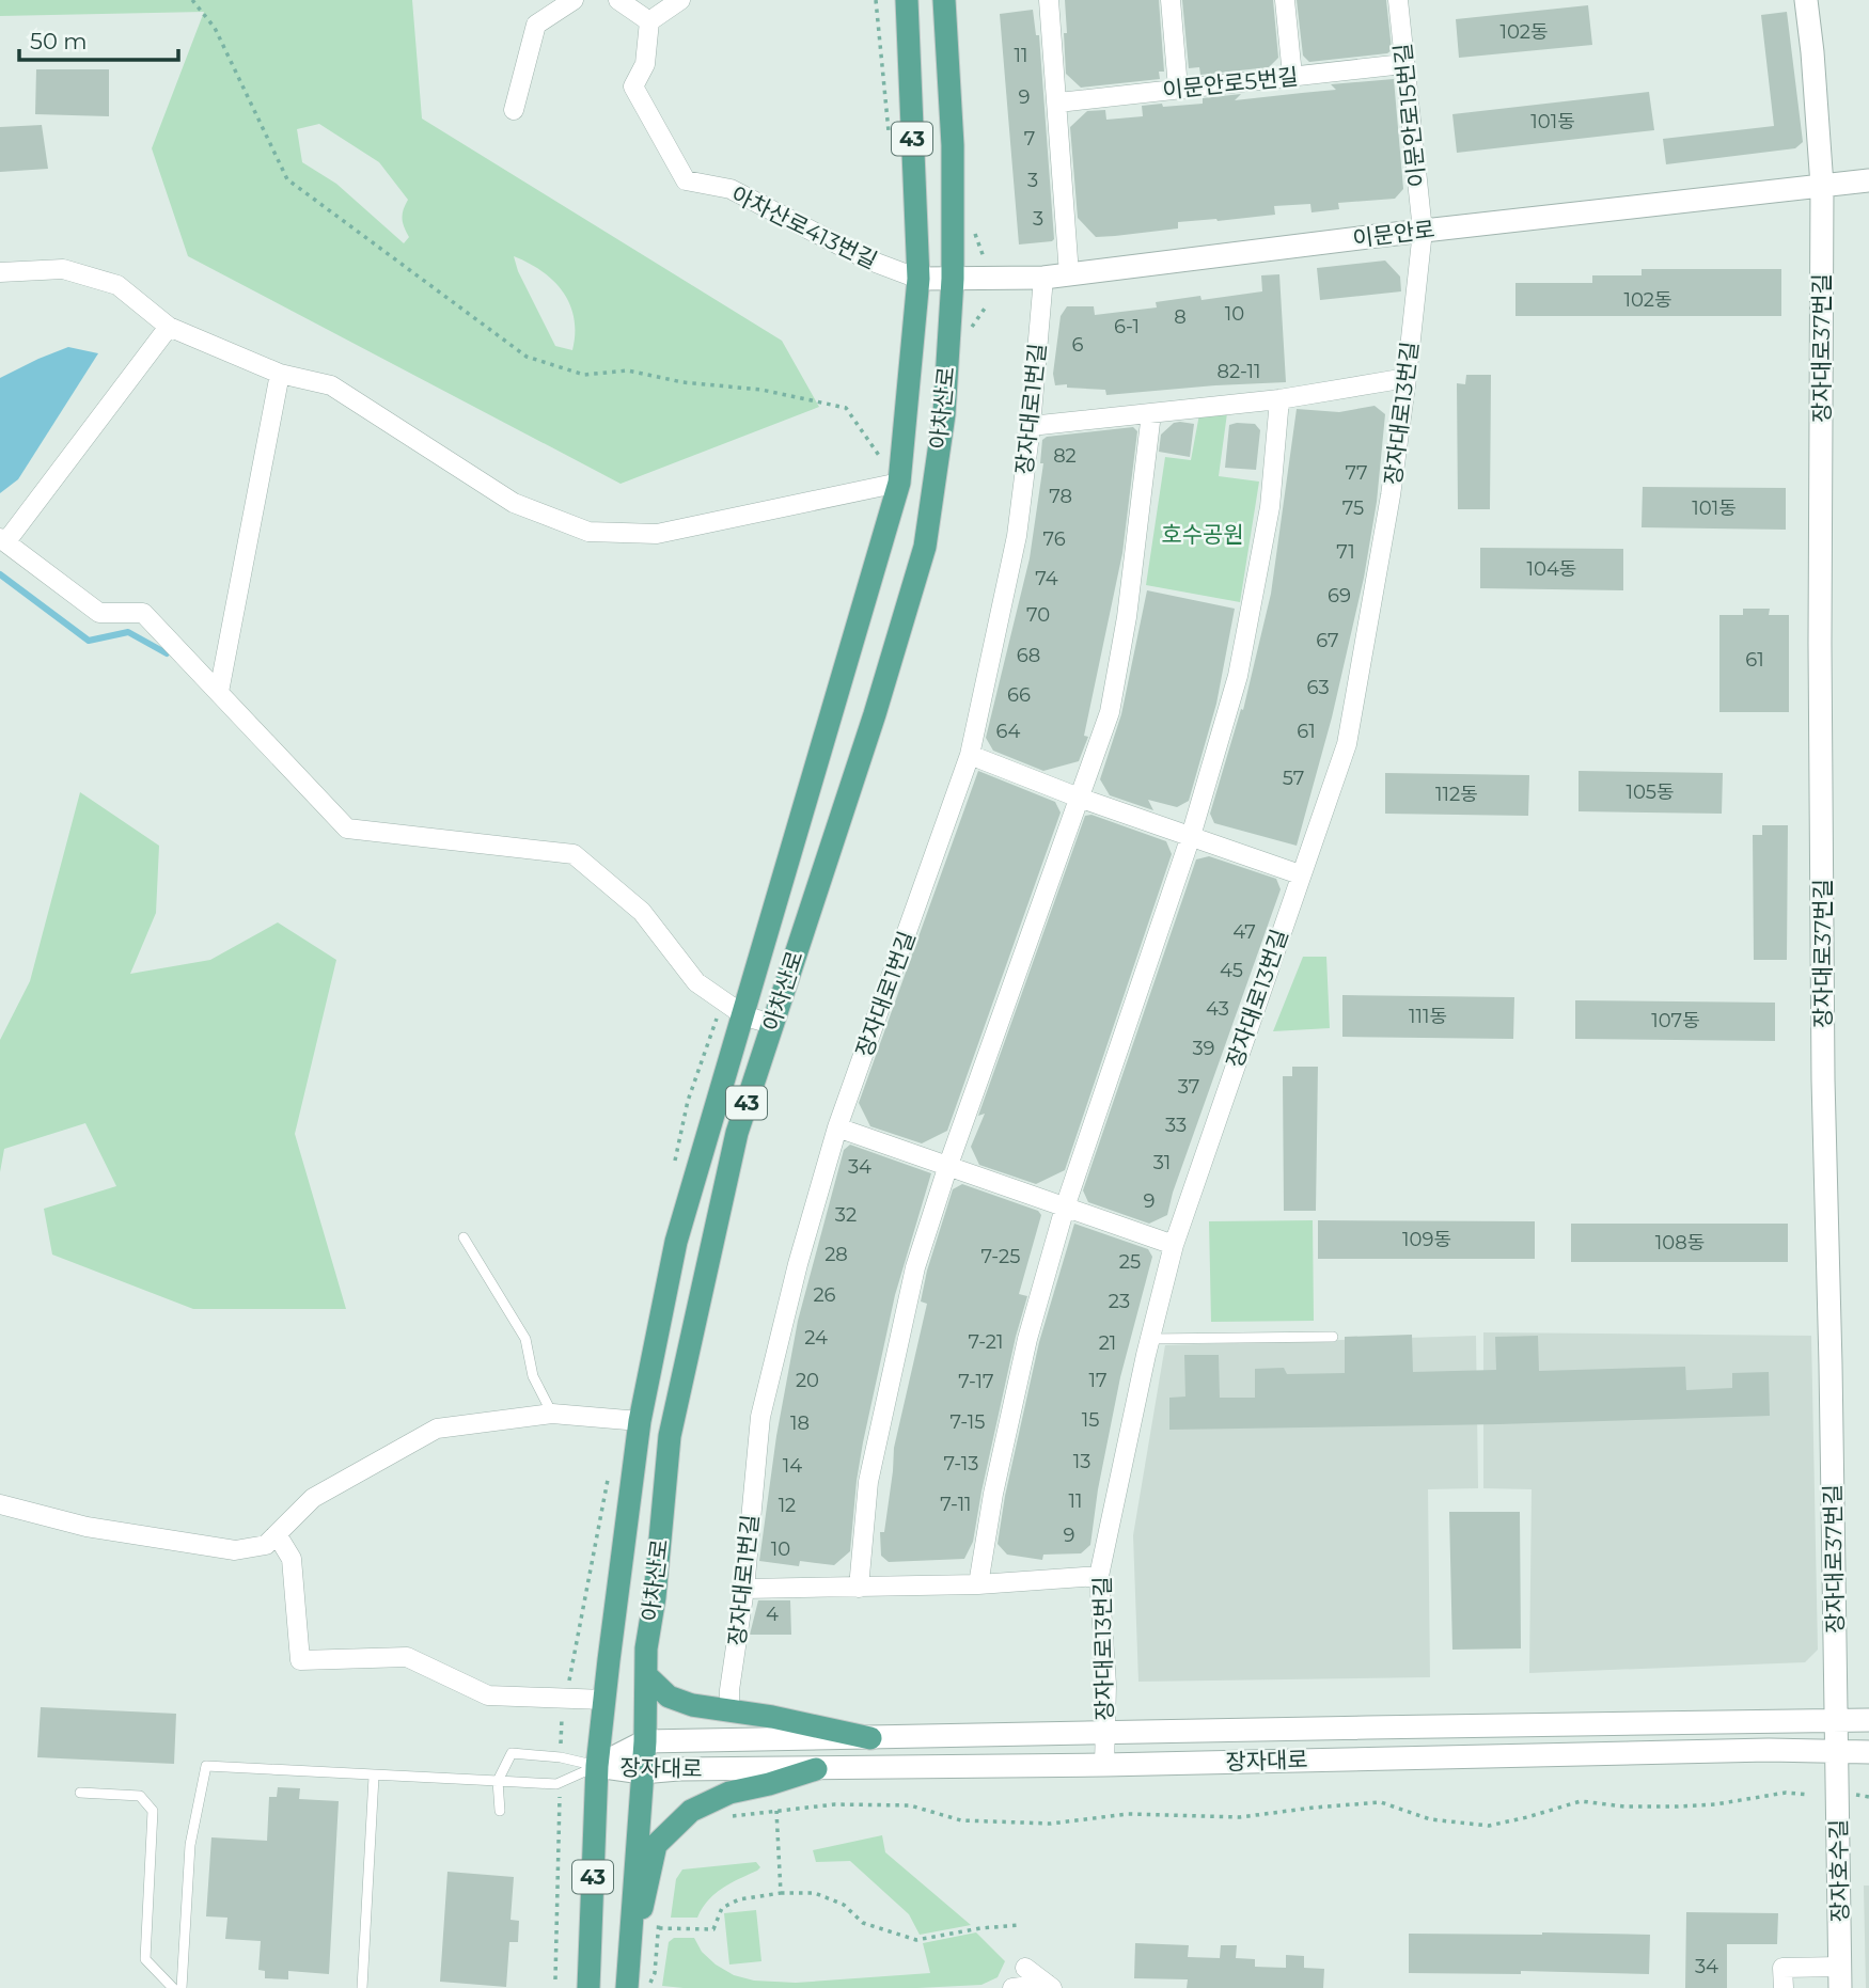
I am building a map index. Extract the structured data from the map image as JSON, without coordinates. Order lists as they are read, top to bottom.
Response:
{
  "streets": {
    "main road": ["43", "아차산로"],
    "street": [
      "이문안로5번길",
      "이문안로15번길",
      "아차산로413번길",
      "이문안로",
      "장자대로37번길",
      "장자대로1번길",
      "장자대로13번길",
      "장자대로",
      "장자호수길"
    ]
  },
  "crossings": [
    ["이문안로5번길", "이문안로15번길"],
    ["이문안로15번길", "이문안로"],
    ["이문안로15번길", "장자대로13번길"],
    ["아차산로413번길", "이문안로"],
    ["아차산로413번길", "아차산로"],
    ["이문안로", "장자대로37번길"],
    ["이문안로", "아차산로"],
    ["이문안로", "장자대로1번길"],
    ["이문안로", "장자대로13번길"],
    ["장자대로37번길", "장자대로"],
    ["장자대로37번길", "장자호수길"],
    ["아차산로", "장자대로"],
    ["장자대로13번길", "장자대로"],
    ["장자대로", "장자호수길"]
  ],
  "parks": ["호수공원"],
  "house_numbers": [
    "102동",
    "11",
    "9",
    "101동",
    "7",
    "3",
    "3",
    "102동",
    "10",
    "8",
    "6-1",
    "6",
    "82-11",
    "82",
    "77",
    "78",
    "75",
    "101동",
    "76",
    "71",
    "104동",
    "74",
    "69",
    "70",
    "67",
    "68",
    "61",
    "63",
    "66",
    "64",
    "61",
    "57",
    "105동",
    "112동",
    "47",
    "45",
    "43",
    "111동",
    "107동",
    "39",
    "37",
    "33",
    "31",
    "34",
    "9",
    "32",
    "109동",
    "108동",
    "28",
    "7-25",
    "25",
    "26",
    "23",
    "24",
    "7-21",
    "21",
    "20",
    "17",
    "7-17",
    "15",
    "7-15",
    "18",
    "13",
    "7-13",
    "14",
    "11",
    "7-11",
    "12",
    "9",
    "10",
    "4",
    "34"
  ],
  "scale_bar": "50 m"
}
